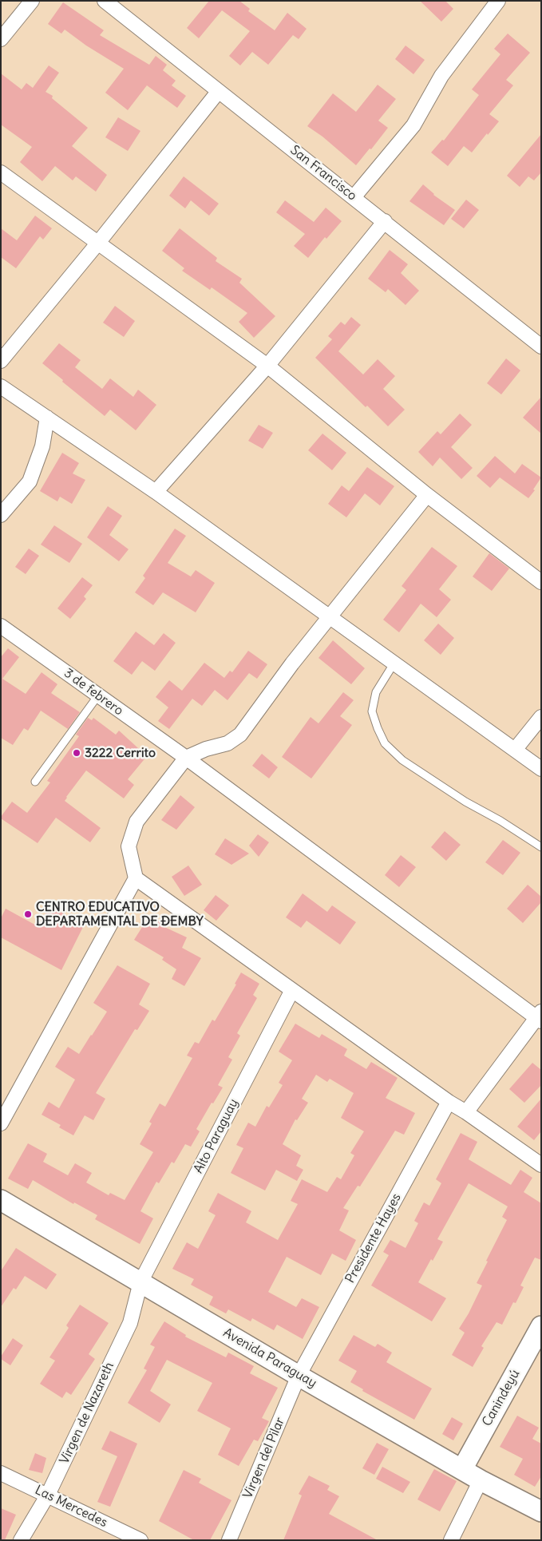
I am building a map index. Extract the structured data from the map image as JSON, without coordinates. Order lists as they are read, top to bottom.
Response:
{
  "streets": {
    "street": [
      "San Francisco",
      "3 de febrero",
      "Alto Paraguay",
      "Presidente Hayes",
      "Avenida Paraguay",
      "Canindeyú",
      "Virgen de Nazareth",
      "Virgen del Pilar",
      "Las Mercedes"
    ]
  },
  "crossings": [
    ["Alto Paraguay", "Avenida Paraguay"],
    ["Alto Paraguay", "Virgen de Nazareth"],
    ["Presidente Hayes", "Avenida Paraguay"],
    ["Presidente Hayes", "Virgen del Pilar"],
    ["Avenida Paraguay", "Canindeyú"],
    ["Avenida Paraguay", "Virgen de Nazareth"],
    ["Avenida Paraguay", "Virgen del Pilar"],
    ["Virgen de Nazareth", "Las Mercedes"]
  ],
  "places": ["3222 Cerrito", "CENTRO EDUCATIVO DEPARTAMENTAL DE ÐEMBY"]
}
